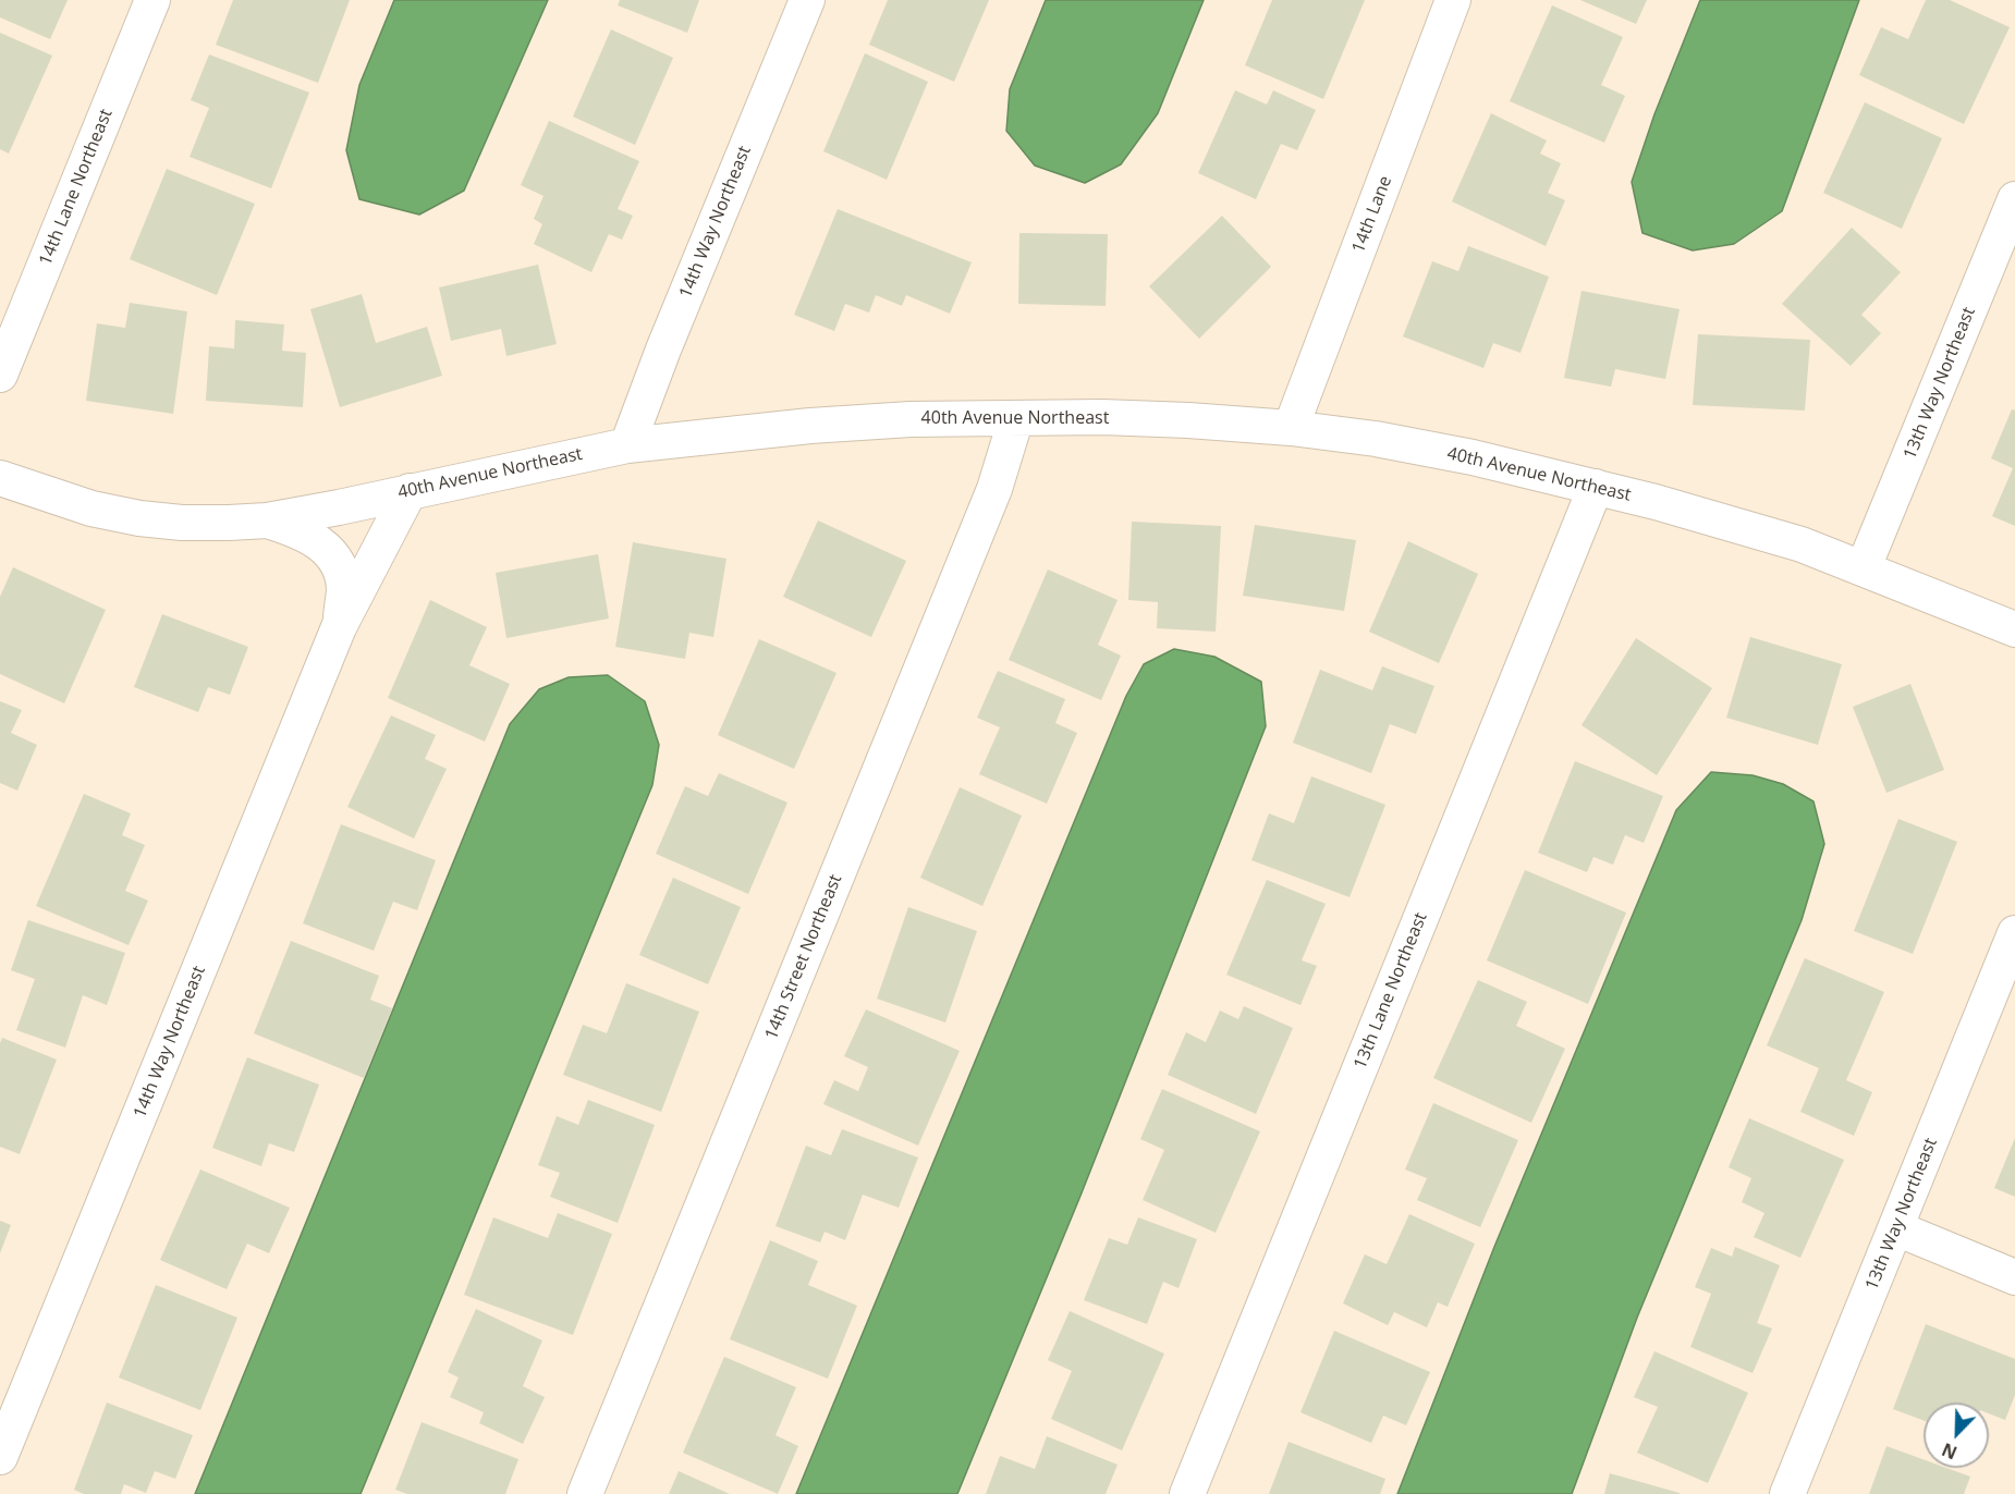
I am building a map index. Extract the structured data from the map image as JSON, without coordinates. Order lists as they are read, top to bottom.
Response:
{
  "streets": {
    "street": [
      "14th Lane Northeast",
      "14th Lane",
      "14th Way Northeast",
      "13th Way Northeast",
      "40th Avenue Northeast",
      "14th Street Northeast",
      "13th Lane Northeast"
    ]
  },
  "crossings": [
    ["14th Lane", "40th Avenue Northeast"],
    ["14th Way Northeast", "40th Avenue Northeast"],
    ["13th Way Northeast", "40th Avenue Northeast"],
    ["40th Avenue Northeast", "14th Street Northeast"],
    ["40th Avenue Northeast", "13th Lane Northeast"]
  ],
  "north": "bottom left"
}
